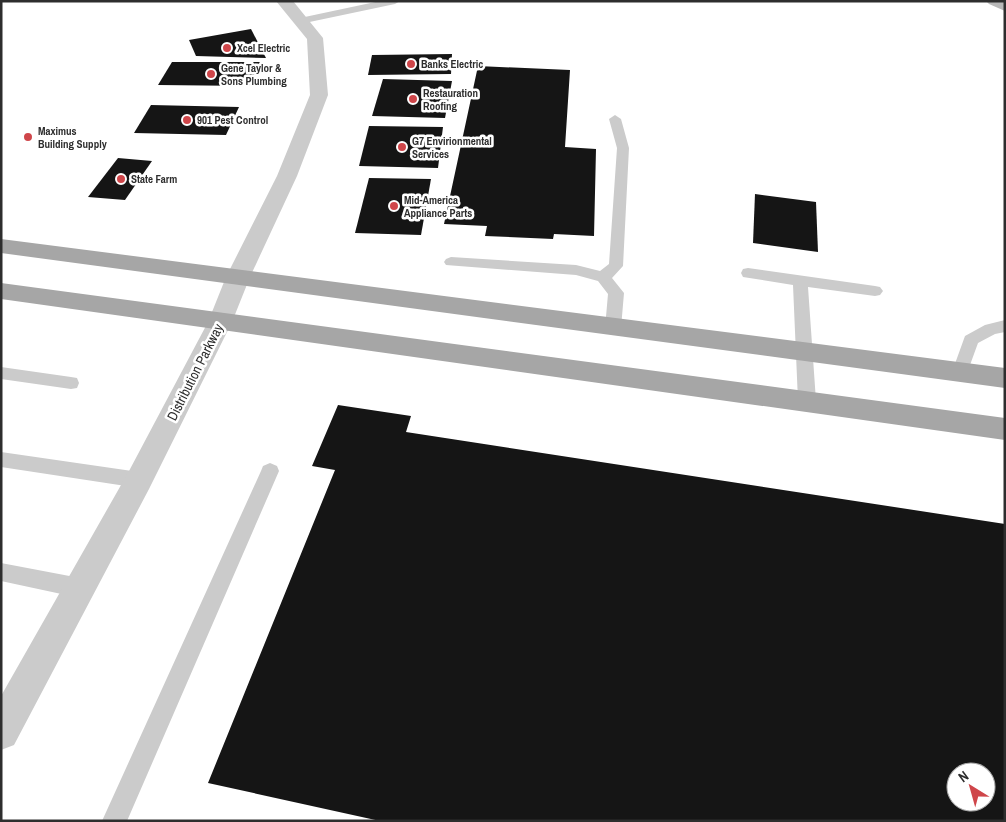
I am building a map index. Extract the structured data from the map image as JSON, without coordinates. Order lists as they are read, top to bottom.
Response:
{
  "streets": {
    "street": ["Distribution Parkway"]
  },
  "places": [
    "Xcel Electric",
    "Banks Electric",
    "Gene Taylor & Sons Plumbing",
    "Restauration Roofing",
    "901 Pest Control",
    "Maximus Building Supply",
    "G7 Envirionmental Services",
    "State Farm",
    "Mid-America Appliance Parts"
  ],
  "north": "top left"
}
